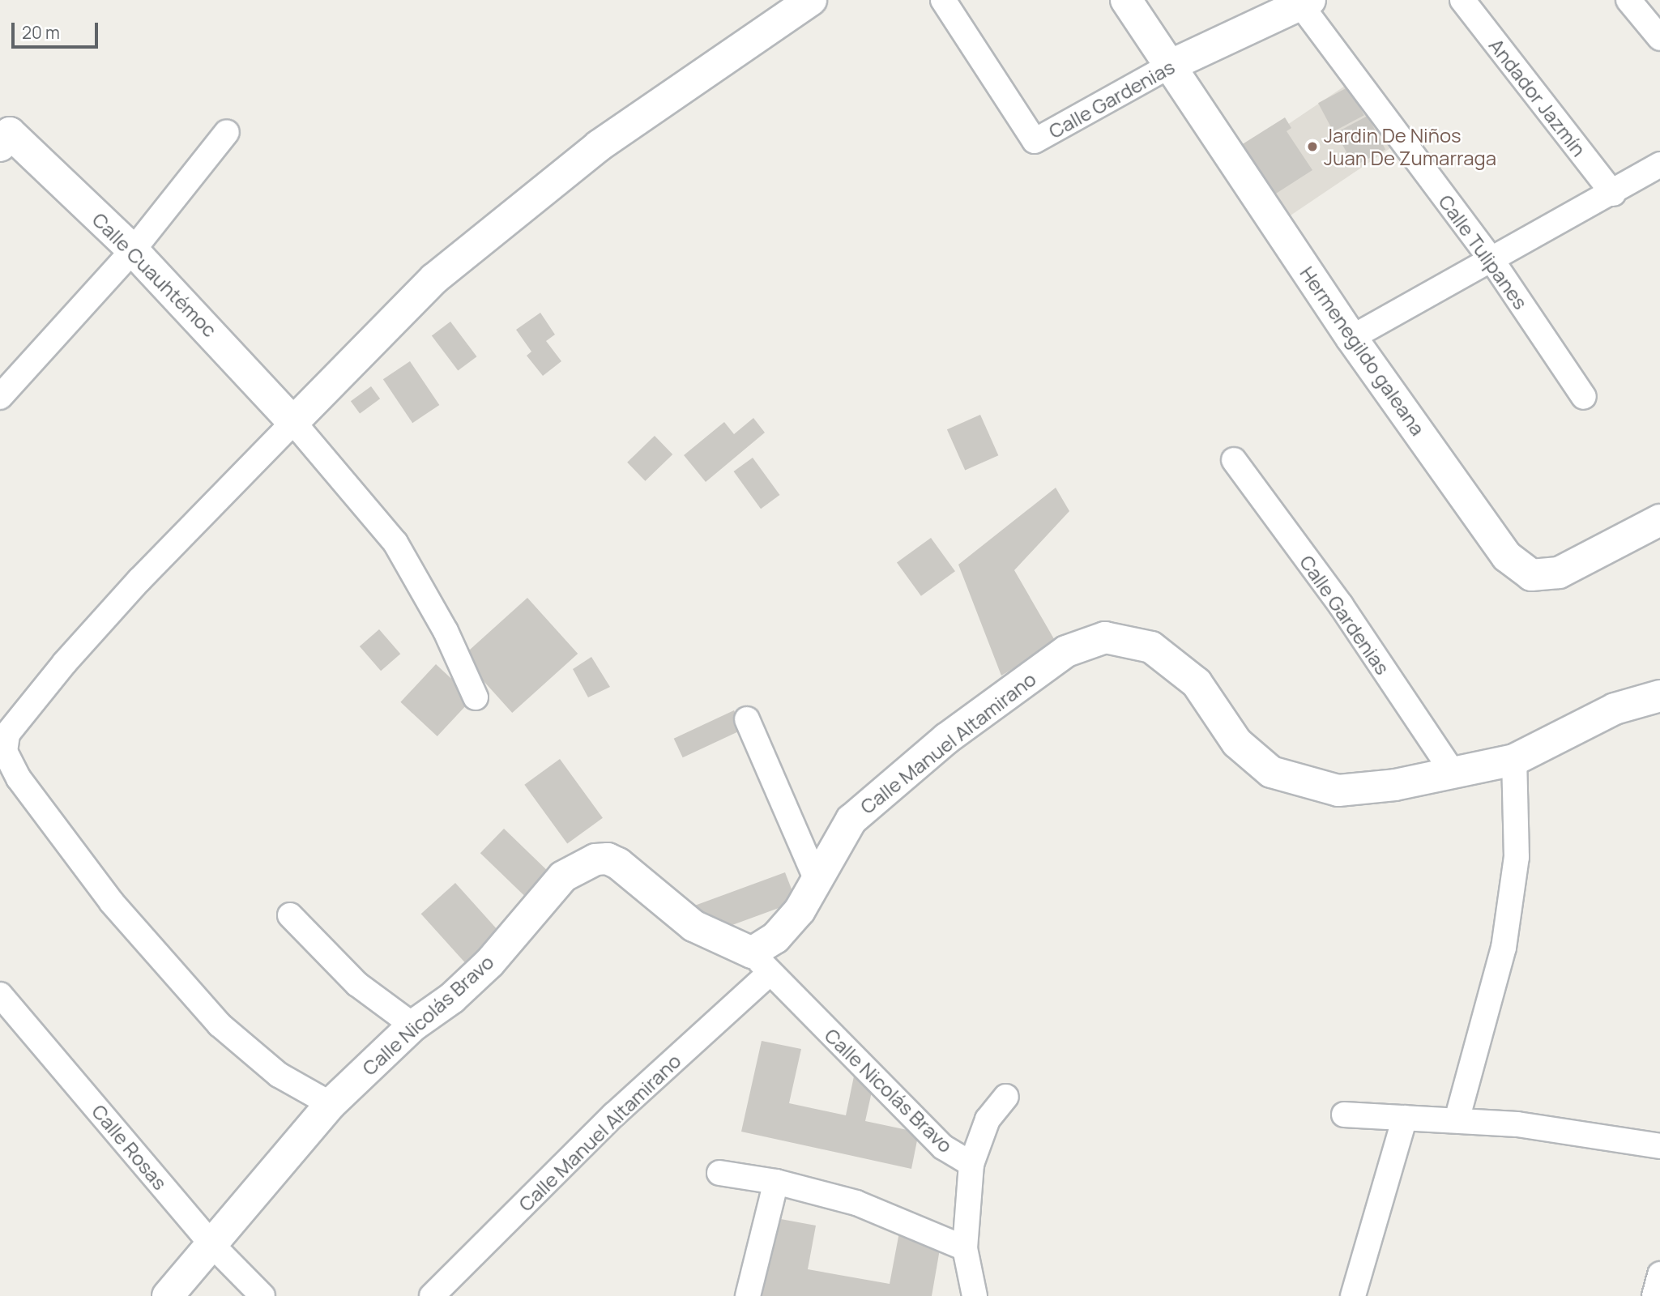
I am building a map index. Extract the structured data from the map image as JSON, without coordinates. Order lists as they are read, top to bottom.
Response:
{
  "streets": {
    "street": [
      "Andador Jazmín",
      "Calle Gardenias",
      "Calle Tulipanes",
      "Calle Cuauhtémoc",
      "Hermenegildo galeana",
      "Calle Manuel Altamirano",
      "Calle Nicolás Bravo",
      "Calle Rosas"
    ]
  },
  "crossings": [
    ["Calle Gardenias", "Calle Tulipanes"],
    ["Calle Gardenias", "Hermenegildo galeana"],
    ["Calle Gardenias", "Calle Manuel Altamirano"],
    ["Calle Manuel Altamirano", "Calle Nicolás Bravo"],
    ["Calle Nicolás Bravo", "Calle Rosas"]
  ],
  "places": ["Jardin De Niños Juan De Zumarraga"],
  "scale_bar": "20 m"
}
